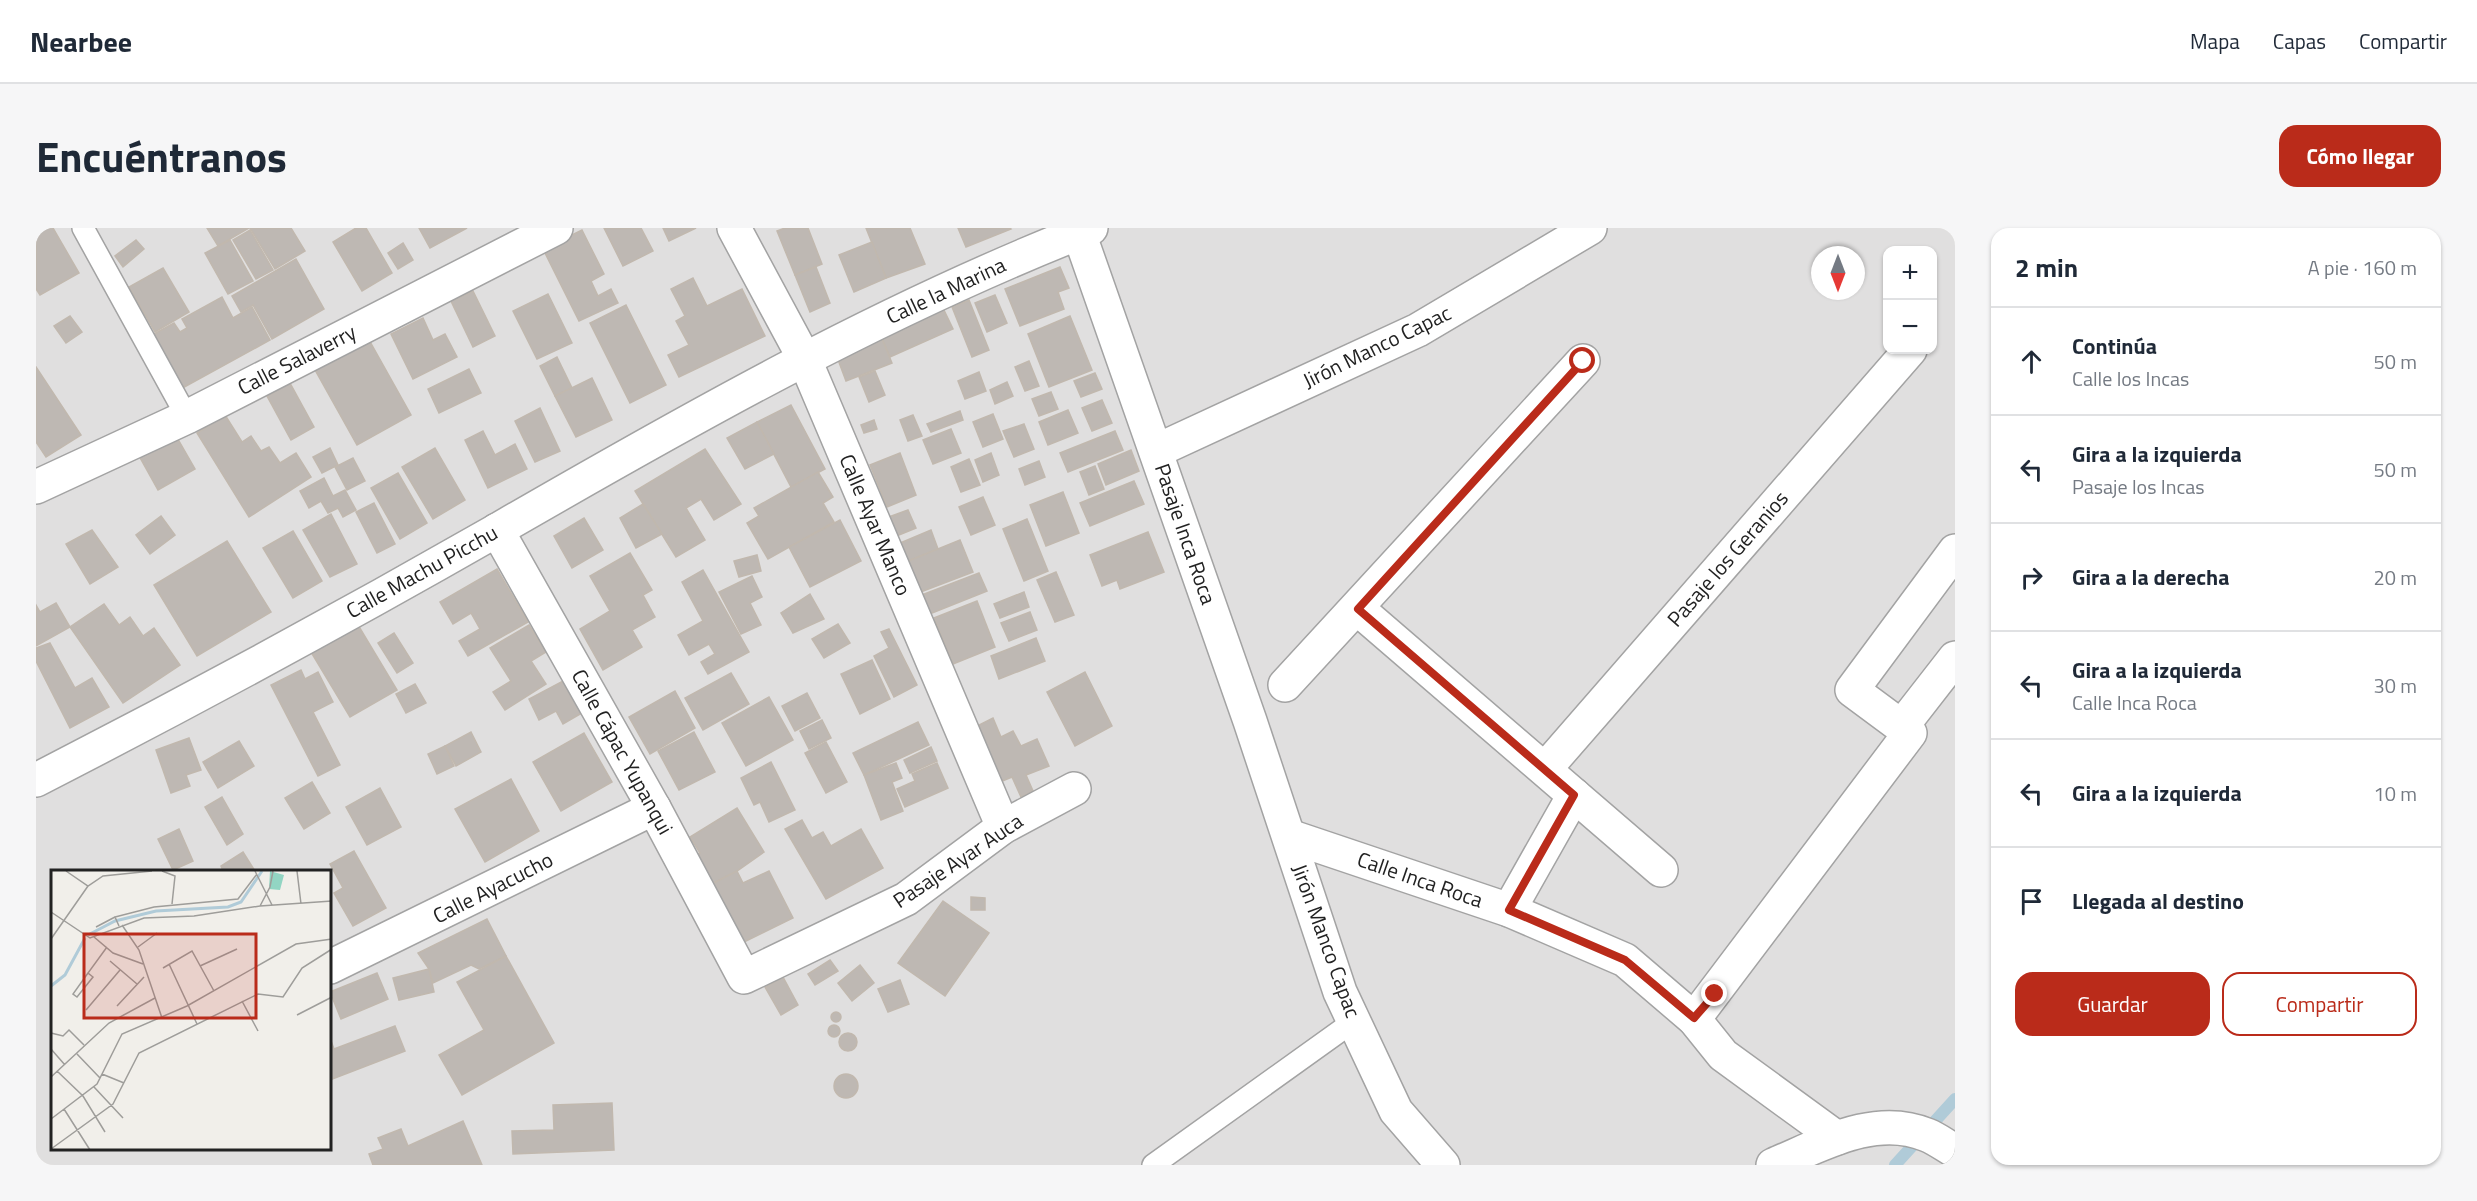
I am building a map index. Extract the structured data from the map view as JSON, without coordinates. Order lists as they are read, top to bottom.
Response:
{
  "streets": {
    "street": [
      "Calle la Marina",
      "Jirón Manco Capac",
      "Calle Salaverry",
      "Calle Ayar Manco",
      "Pasaje Inca Roca",
      "Pasaje los Geranios",
      "Calle Machu Picchu",
      "Calle Cápac Yupanqui",
      "Pasaje Ayar Auca",
      "Calle Inca Roca",
      "Calle Ayacucho"
    ]
  },
  "crossings": [
    ["Calle la Marina", "Calle Ayar Manco"],
    ["Calle la Marina", "Pasaje Inca Roca"],
    ["Calle la Marina", "Calle Machu Picchu"],
    ["Jirón Manco Capac", "Pasaje Inca Roca"],
    ["Jirón Manco Capac", "Calle Inca Roca"],
    ["Calle Ayar Manco", "Calle Machu Picchu"],
    ["Calle Ayar Manco", "Pasaje Ayar Auca"],
    ["Pasaje Inca Roca", "Calle Inca Roca"],
    ["Calle Machu Picchu", "Calle Cápac Yupanqui"],
    ["Calle Cápac Yupanqui", "Pasaje Ayar Auca"],
    ["Calle Cápac Yupanqui", "Calle Ayacucho"]
  ],
  "north": "bottom",
  "page": {
    "header": "Nearbee",
    "nav": ["Mapa", "Capas", "Compartir"],
    "title": "Encuéntranos",
    "buttons": [
      "Cómo llegar",
      ["Guardar", "Compartir"]
    ],
    "heading": ["2 min", "A pie · 160 m"],
    "map_buttons": ["+", "−"],
    "list": [
      ["Continúa", "Calle los Incas", "50 m"],
      ["Gira a la izquierda", "Pasaje los Incas", "50 m"],
      ["Gira a la derecha", "20 m"],
      ["Gira a la izquierda", "Calle Inca Roca", "30 m"],
      ["Gira a la izquierda", "10 m"],
      "Llegada al destino"
    ]
  }
}
